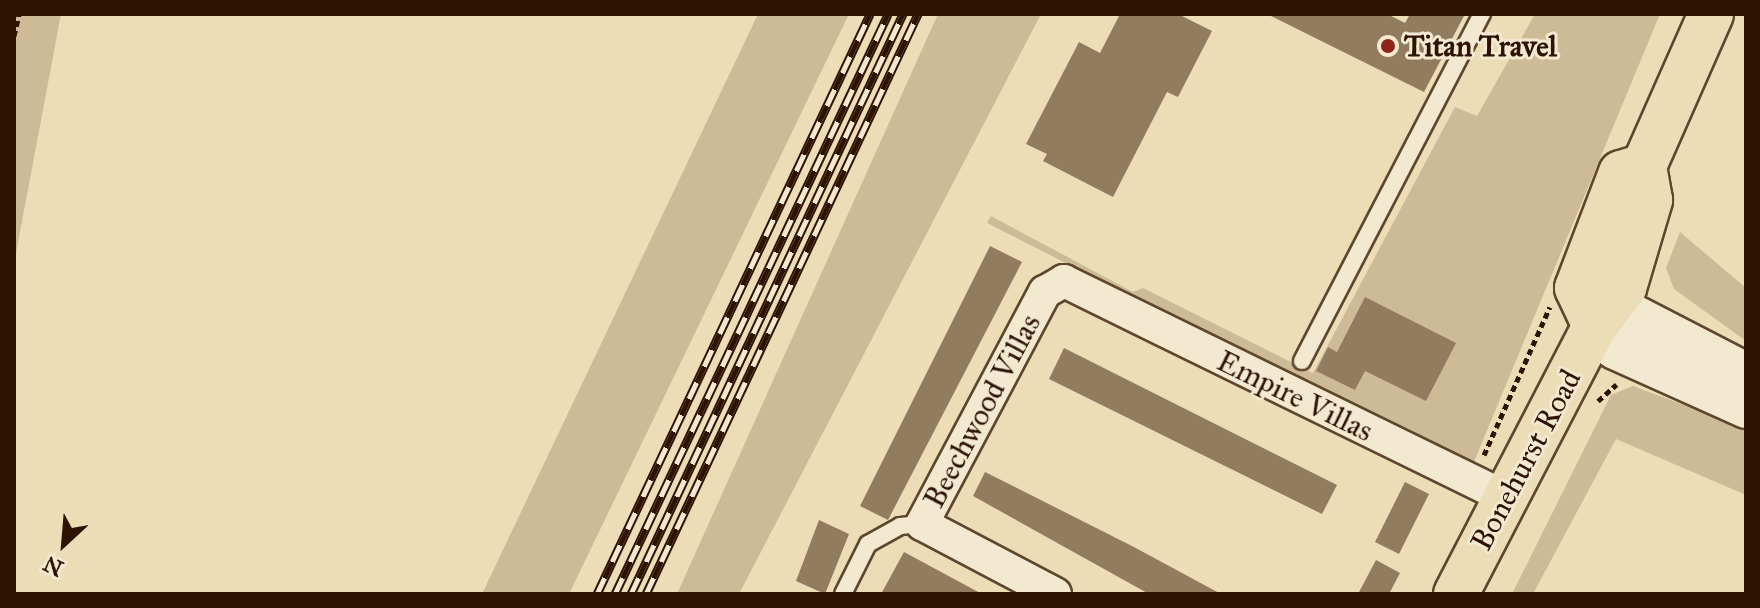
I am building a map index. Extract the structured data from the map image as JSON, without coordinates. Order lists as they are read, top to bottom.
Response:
{
  "streets": {
    "main road": ["Bonehurst Road"],
    "street": ["Empire Villas", "Beechwood Villas"]
  },
  "crossings": [
    ["Empire Villas", "Beechwood Villas"],
    ["Empire Villas", "Bonehurst Road"]
  ],
  "places": ["Titan Travel"],
  "north": "bottom left"
}
